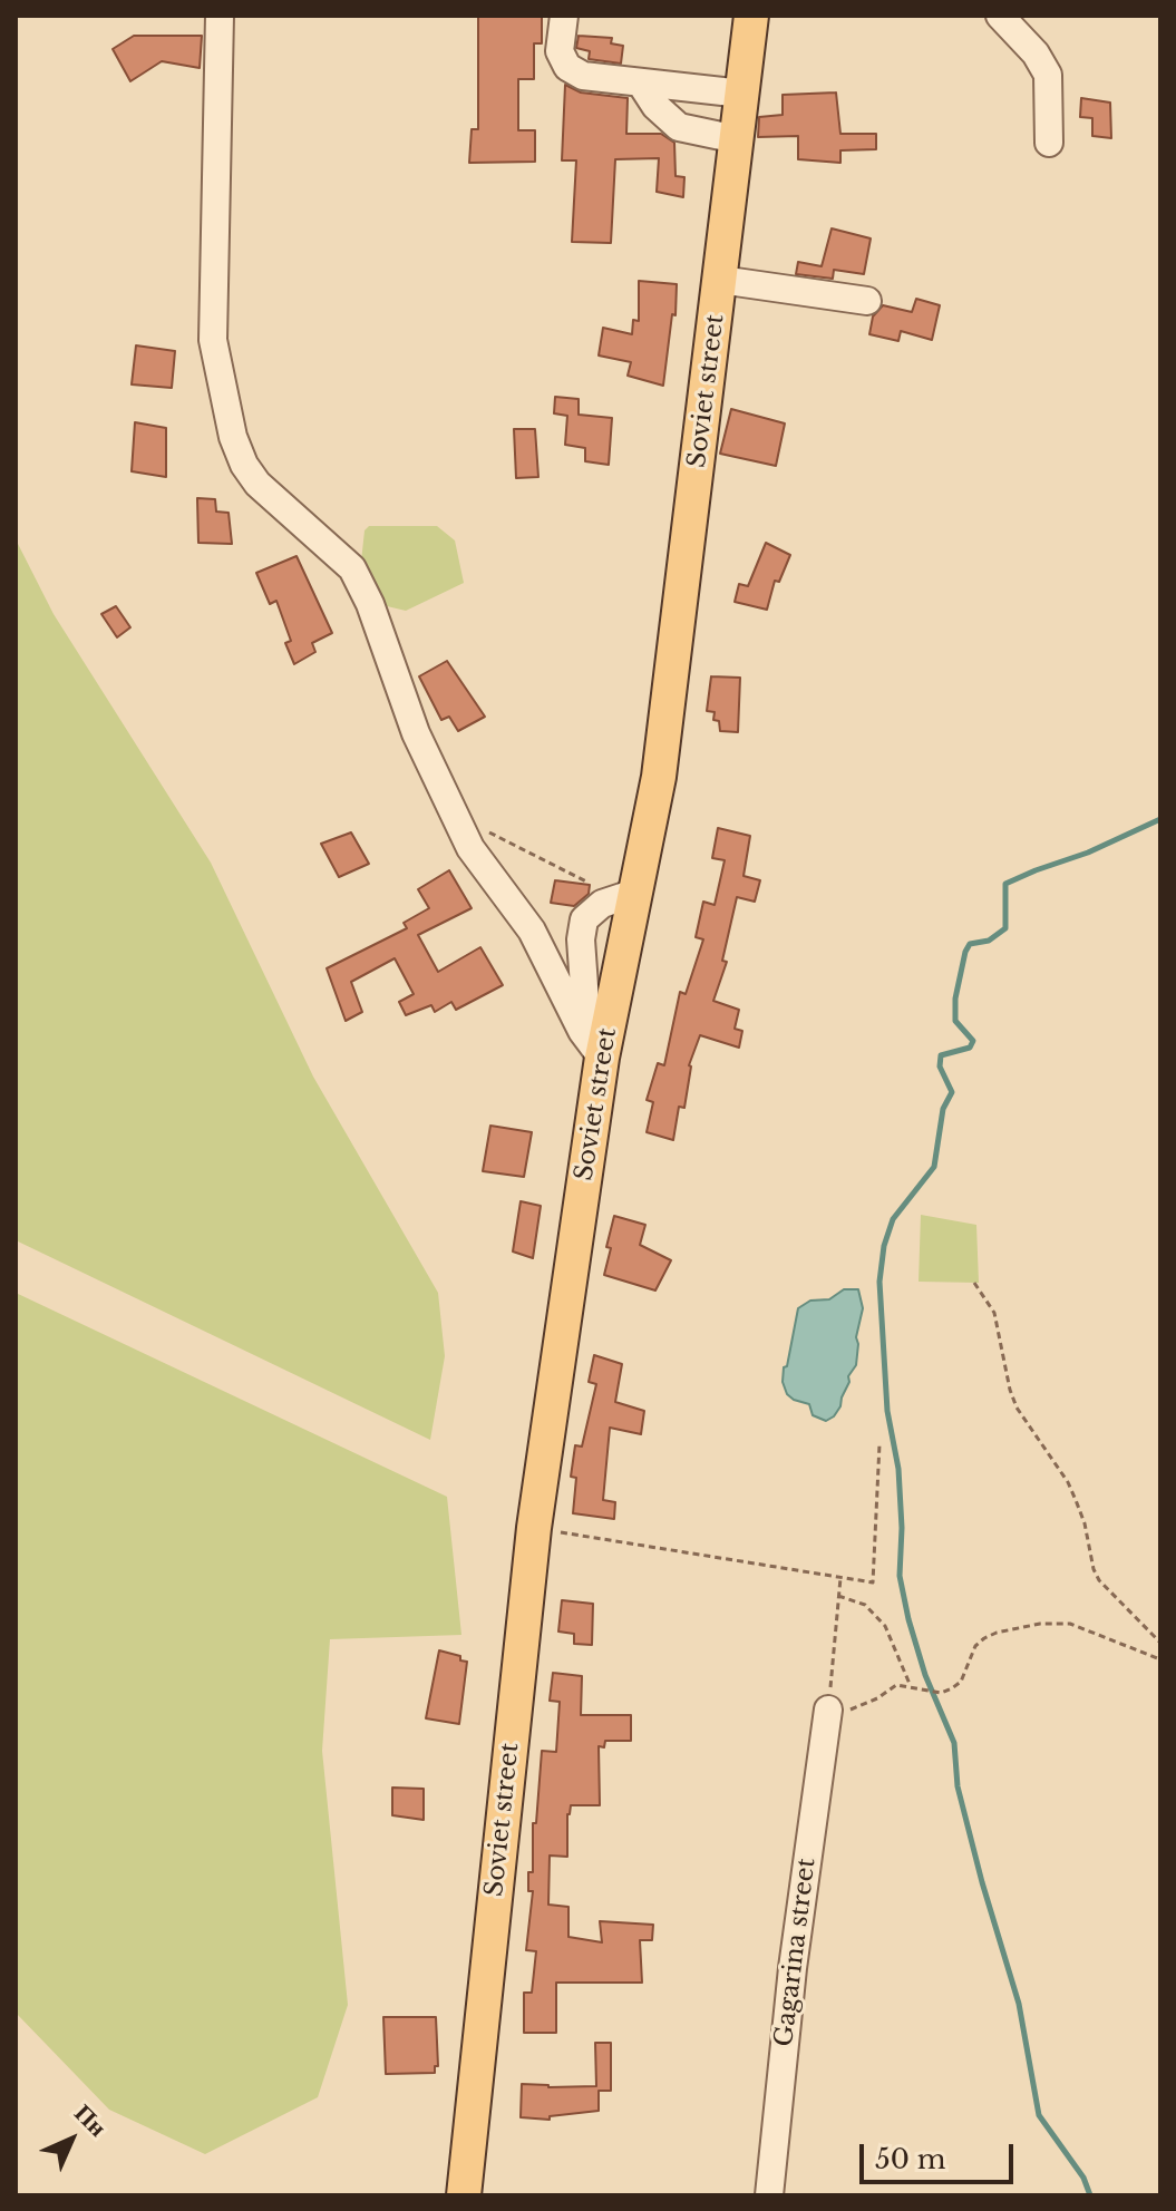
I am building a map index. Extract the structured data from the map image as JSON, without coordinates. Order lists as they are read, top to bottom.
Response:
{
  "streets": {
    "main road": ["Soviet street"],
    "street": ["Gagarina street"]
  },
  "scale_bar": "50 m",
  "north": "top right"
}
